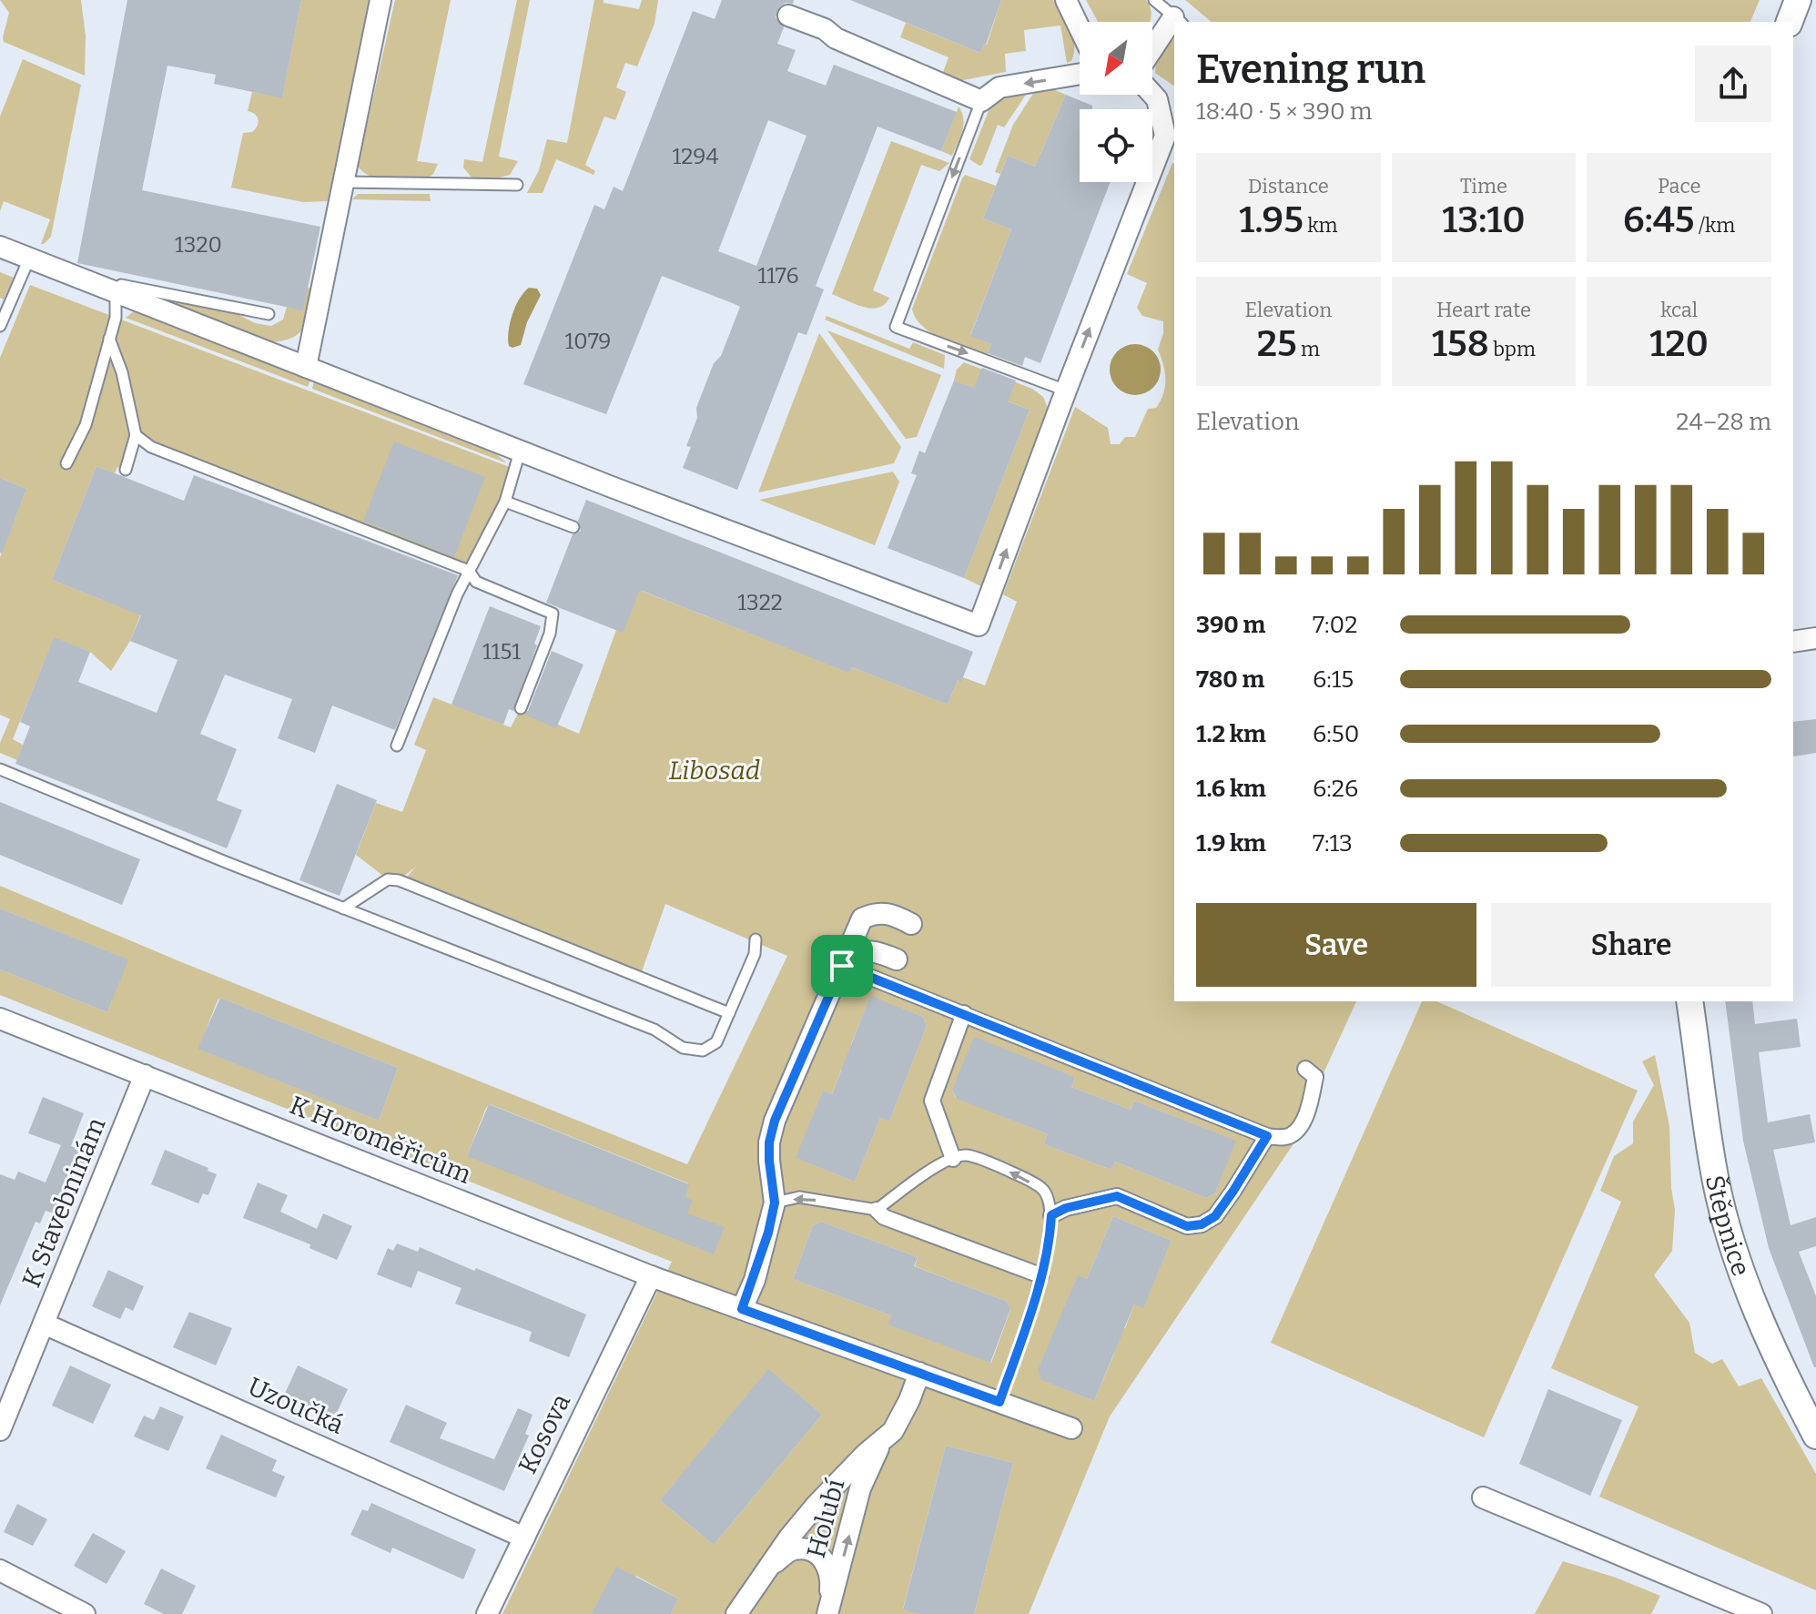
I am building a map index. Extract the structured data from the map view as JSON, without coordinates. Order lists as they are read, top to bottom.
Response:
{
  "streets": {
    "street": [
      "K Horoměřicům",
      "K Stavebninám",
      "Štěpnice",
      "Uzoučká",
      "Kosova",
      "Holubí"
    ]
  },
  "crossings": [
    ["K Horoměřicům", "K Stavebninám"],
    ["K Horoměřicům", "Kosova"],
    ["K Horoměřicům", "Holubí"],
    ["K Stavebninám", "Uzoučká"],
    ["Uzoučká", "Kosova"]
  ],
  "parks": ["Libosad"],
  "house_numbers": [
    "1294",
    "1320",
    "1176",
    "1079",
    "1322",
    "1151"
  ],
  "north": "bottom left",
  "page": {
    "heading": ["Evening run", "18:40 · 5 × 390 m"],
    "stats": [
      ["Distance", "1.95 km"],
      ["Time", "13:10"],
      ["Pace", "6:45 /km"],
      ["Elevation", "25 m"],
      ["Heart rate", "158 bpm"],
      ["kcal", "120"]
    ],
    "chart": ["Elevation", "24–28 m"],
    "list": [
      {
        "name": "390 m",
        "note": "7:02"
      },
      {
        "name": "780 m",
        "note": "6:15"
      },
      {
        "name": "1.2 km",
        "note": "6:50"
      },
      {
        "name": "1.6 km",
        "note": "6:26"
      },
      {
        "name": "1.9 km",
        "note": "7:13"
      }
    ],
    "buttons": ["Save", "Share"]
  }
}
